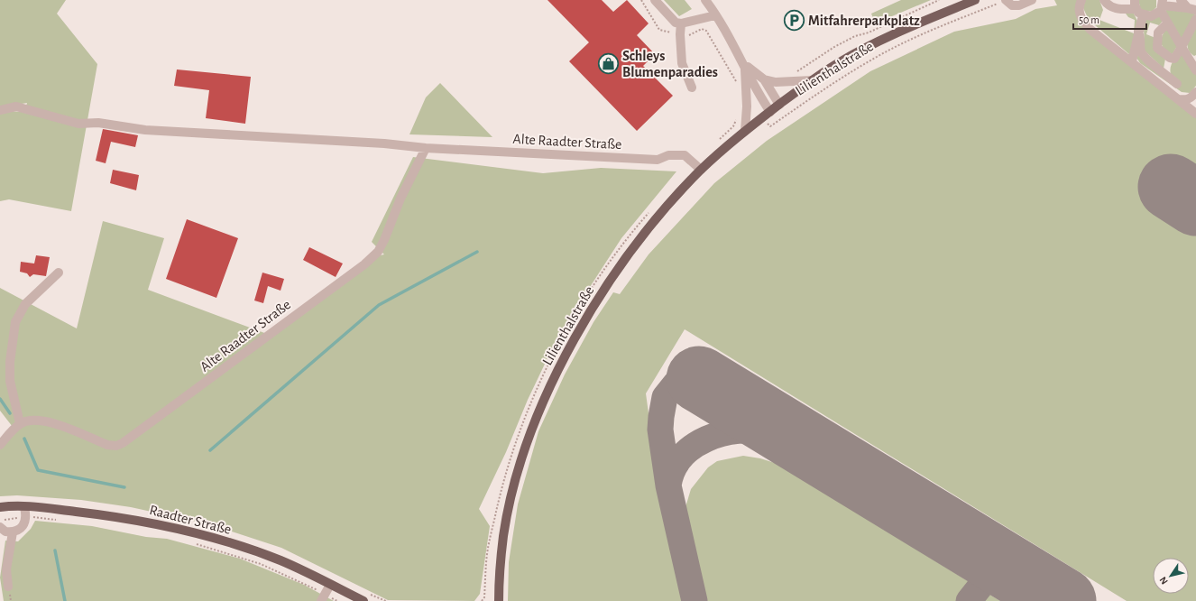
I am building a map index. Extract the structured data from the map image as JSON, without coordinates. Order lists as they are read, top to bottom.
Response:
{
  "streets": {
    "main road": ["Lilienthalstraße", "Raadter Straße"],
    "street": ["Alte Raadter Straße"]
  },
  "crossings": [
    ["Lilienthalstraße", "Alte Raadter Straße"]
  ],
  "places": {
    "parking": ["Mitfahrerparkplatz"],
    "shop": ["Schleys Blumenparadies"]
  },
  "scale_bar": "50 m",
  "north": "bottom left"
}
